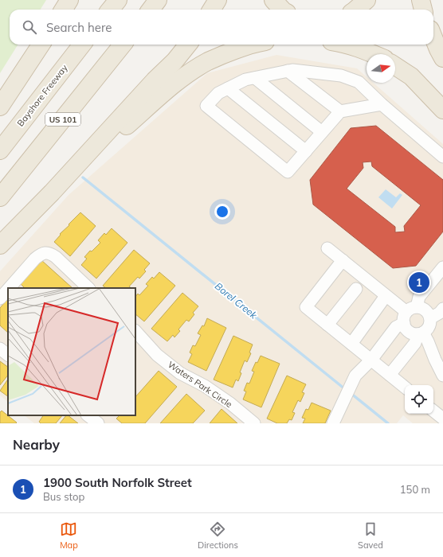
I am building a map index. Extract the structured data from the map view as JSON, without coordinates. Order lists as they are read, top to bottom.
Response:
{
  "streets": {
    "highway": ["Bayshore Freeway", "US 101"],
    "street": ["Waters Park Circle"]
  },
  "water": ["Borel Creek"],
  "north": "right",
  "page": {
    "search": "Search here",
    "pins": "1",
    "heading": "Nearby",
    "list": [
      {
        "mark": "1",
        "name": "1900 South Norfolk Street",
        "note": "Bus stop",
        "value": "150 m"
      }
    ],
    "nav": ["Map", "Directions", "Saved"]
  }
}
